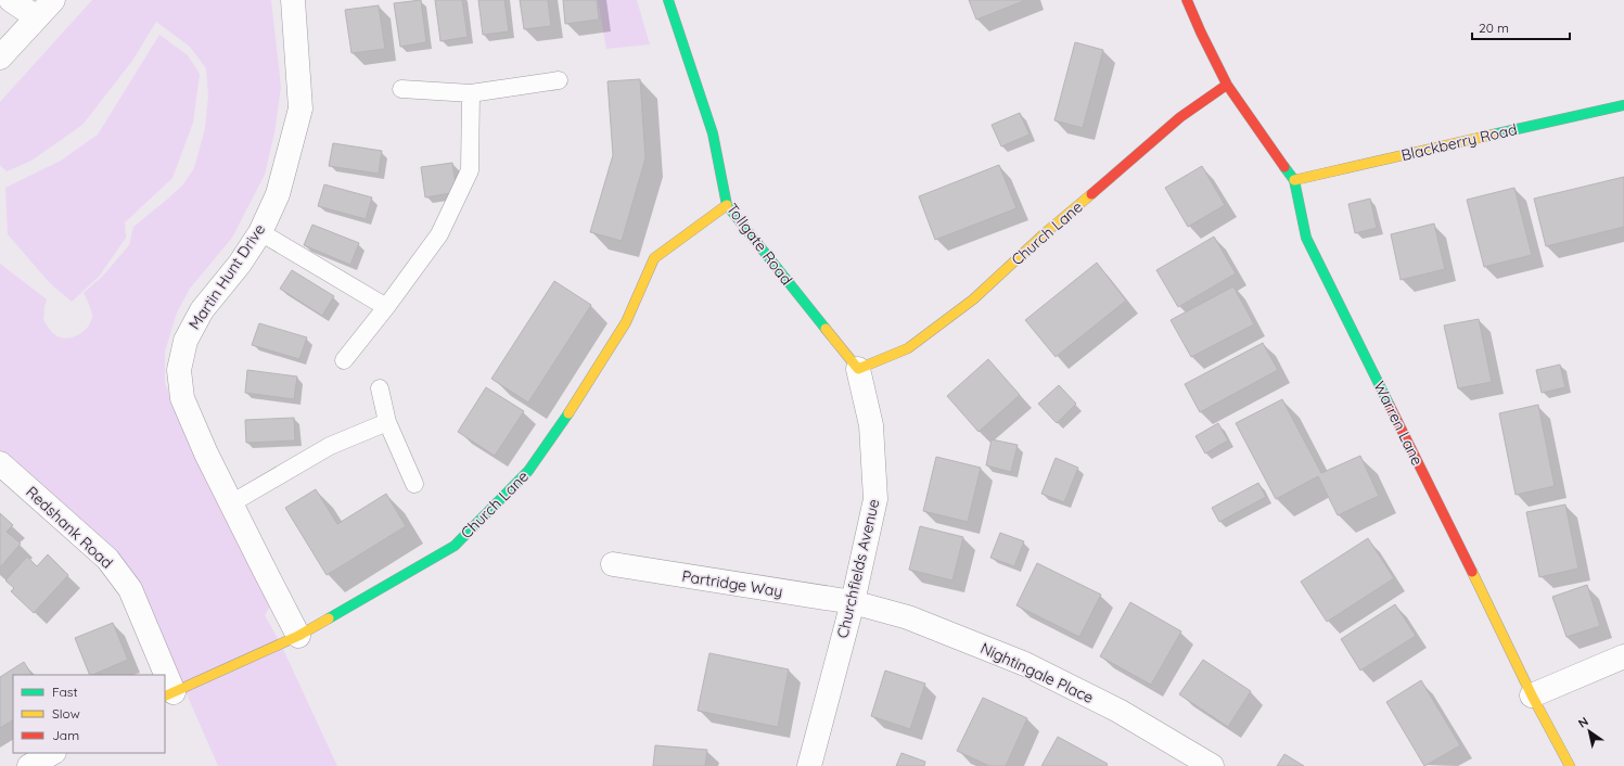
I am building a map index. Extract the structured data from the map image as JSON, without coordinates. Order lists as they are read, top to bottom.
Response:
{
  "streets": {
    "street": [
      "Blackberry Road",
      "Church Lane",
      "Tollgate Road",
      "Martin Hunt Drive",
      "Warren Lane",
      "Redshank Road",
      "Churchfields Avenue",
      "Partridge Way",
      "Nightingale Place"
    ]
  },
  "crossings": [
    ["Blackberry Road", "Warren Lane"],
    ["Church Lane", "Tollgate Road"],
    ["Church Lane", "Martin Hunt Drive"],
    ["Church Lane", "Warren Lane"],
    ["Church Lane", "Redshank Road"],
    ["Church Lane", "Churchfields Avenue"],
    ["Tollgate Road", "Churchfields Avenue"],
    ["Churchfields Avenue", "Partridge Way"],
    ["Churchfields Avenue", "Nightingale Place"],
    ["Partridge Way", "Nightingale Place"]
  ],
  "legend": ["Fast", "Slow", "Jam"],
  "scale_bar": "20 m",
  "north": "top left"
}
